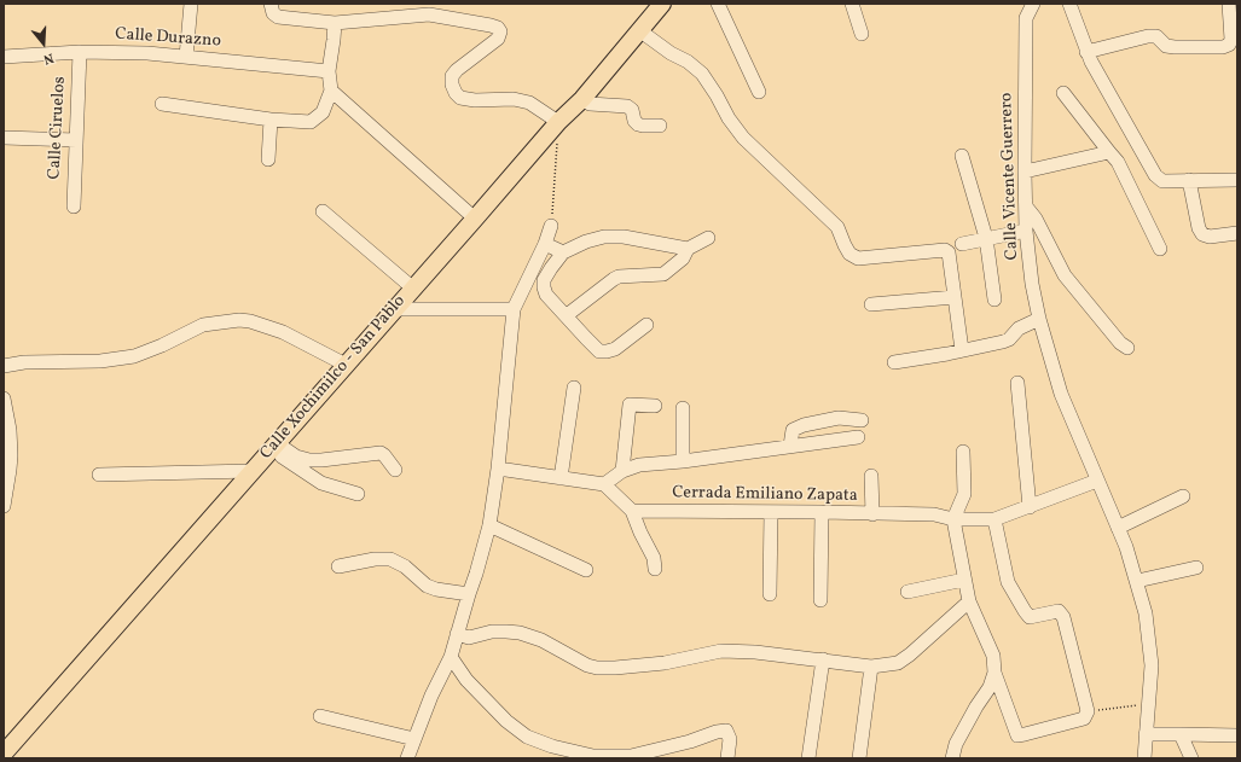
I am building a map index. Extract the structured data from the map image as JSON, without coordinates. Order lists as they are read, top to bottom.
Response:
{
  "streets": {
    "main road": ["Calle Xochimilco - San Pablo"],
    "street": [
      "Calle Durazno",
      "Calle Ciruelos",
      "Calle Vicente Guerrero",
      "Cerrada Emiliano Zapata"
    ]
  },
  "crossings": [
    ["Calle Durazno", "Calle Ciruelos"],
    ["Calle Vicente Guerrero", "Cerrada Emiliano Zapata"]
  ],
  "north": "bottom"
}
